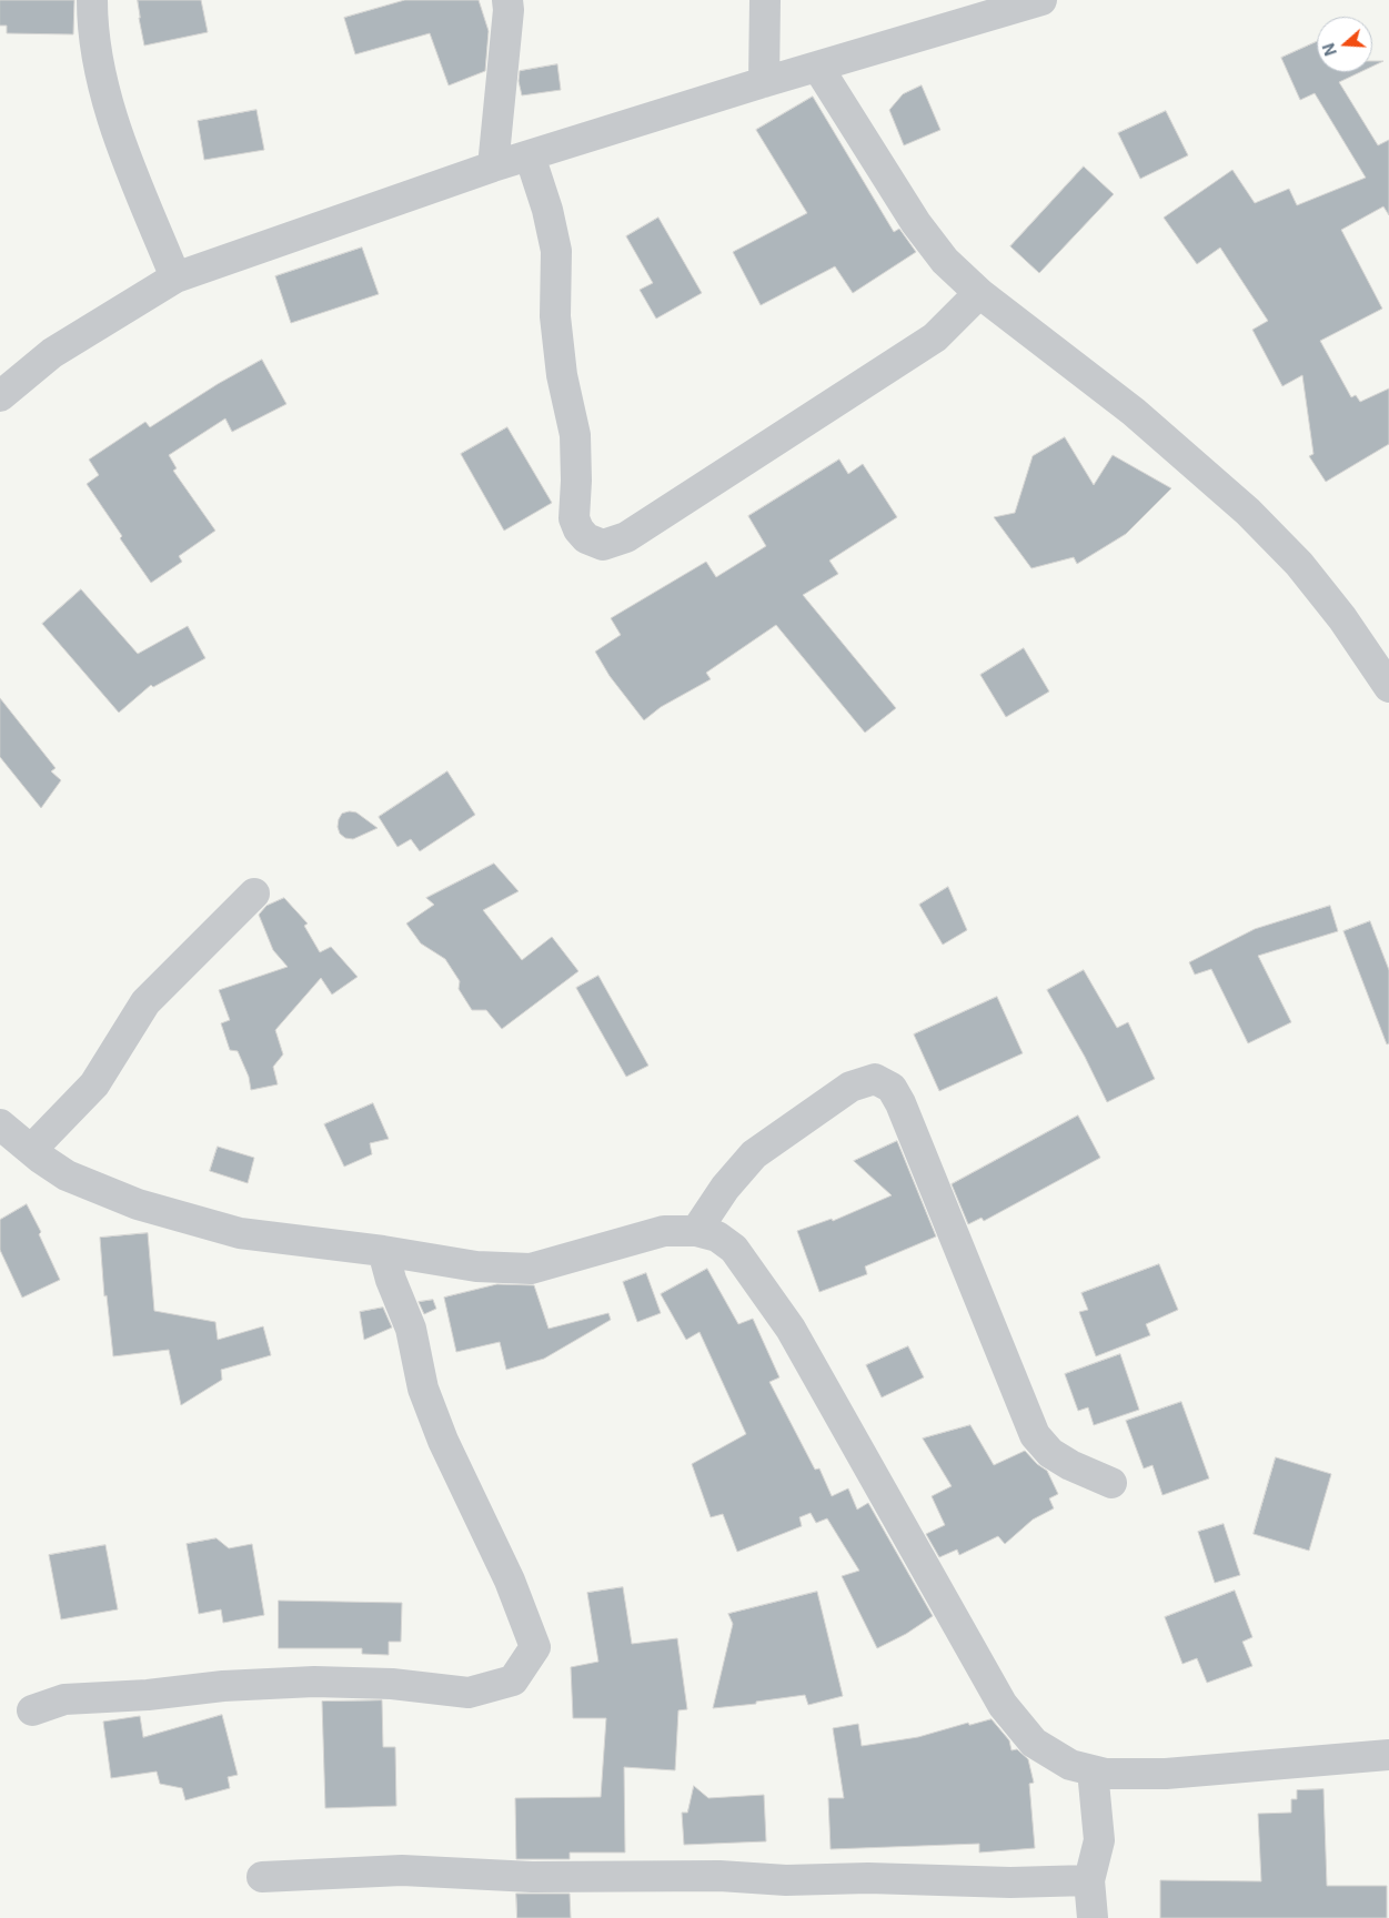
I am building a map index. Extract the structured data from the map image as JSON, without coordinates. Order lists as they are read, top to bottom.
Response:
{
  "north": "left"
}
